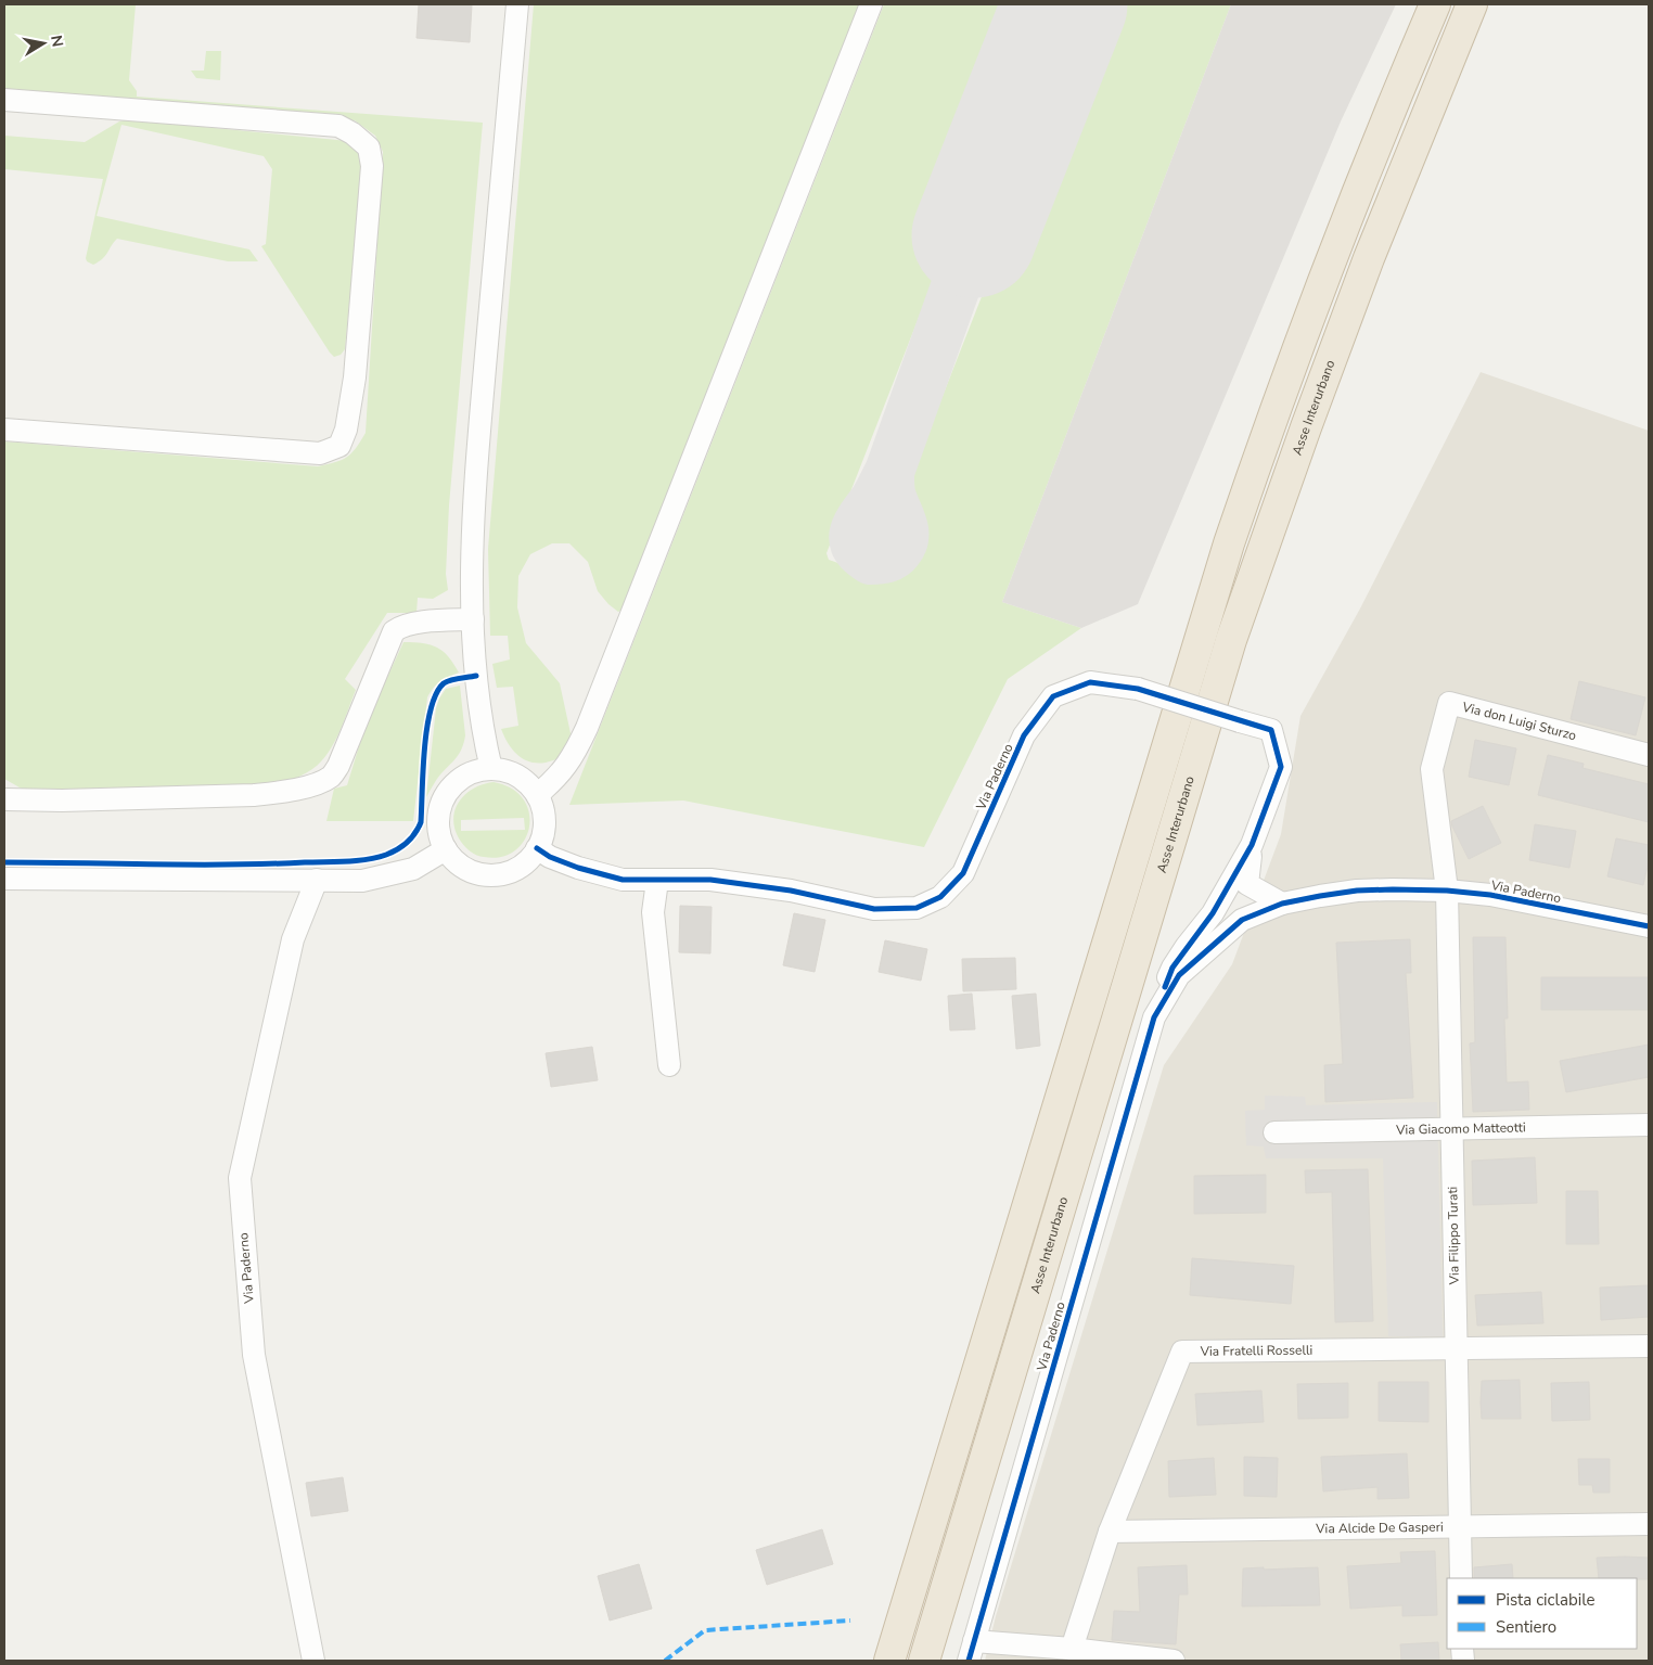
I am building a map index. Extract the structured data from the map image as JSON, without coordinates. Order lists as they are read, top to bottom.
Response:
{
  "streets": {
    "highway": ["Asse Interurbano"],
    "street": [
      "Via don Luigi Sturzo",
      "Via Paderno",
      "Via Giacomo Matteotti",
      "Via Filippo Turati",
      "Via Fratelli Rosselli",
      "Via Alcide De Gasperi"
    ]
  },
  "crossings": [
    ["Via don Luigi Sturzo", "Via Paderno"],
    ["Via don Luigi Sturzo", "Via Filippo Turati"],
    ["Via Paderno", "Via Filippo Turati"],
    ["Via Giacomo Matteotti", "Via Filippo Turati"],
    ["Via Filippo Turati", "Via Fratelli Rosselli"],
    ["Via Filippo Turati", "Via Alcide De Gasperi"],
    ["Via Fratelli Rosselli", "Via Alcide De Gasperi"]
  ],
  "legend": ["Pista ciclabile", "Sentiero"],
  "north": "right"
}
